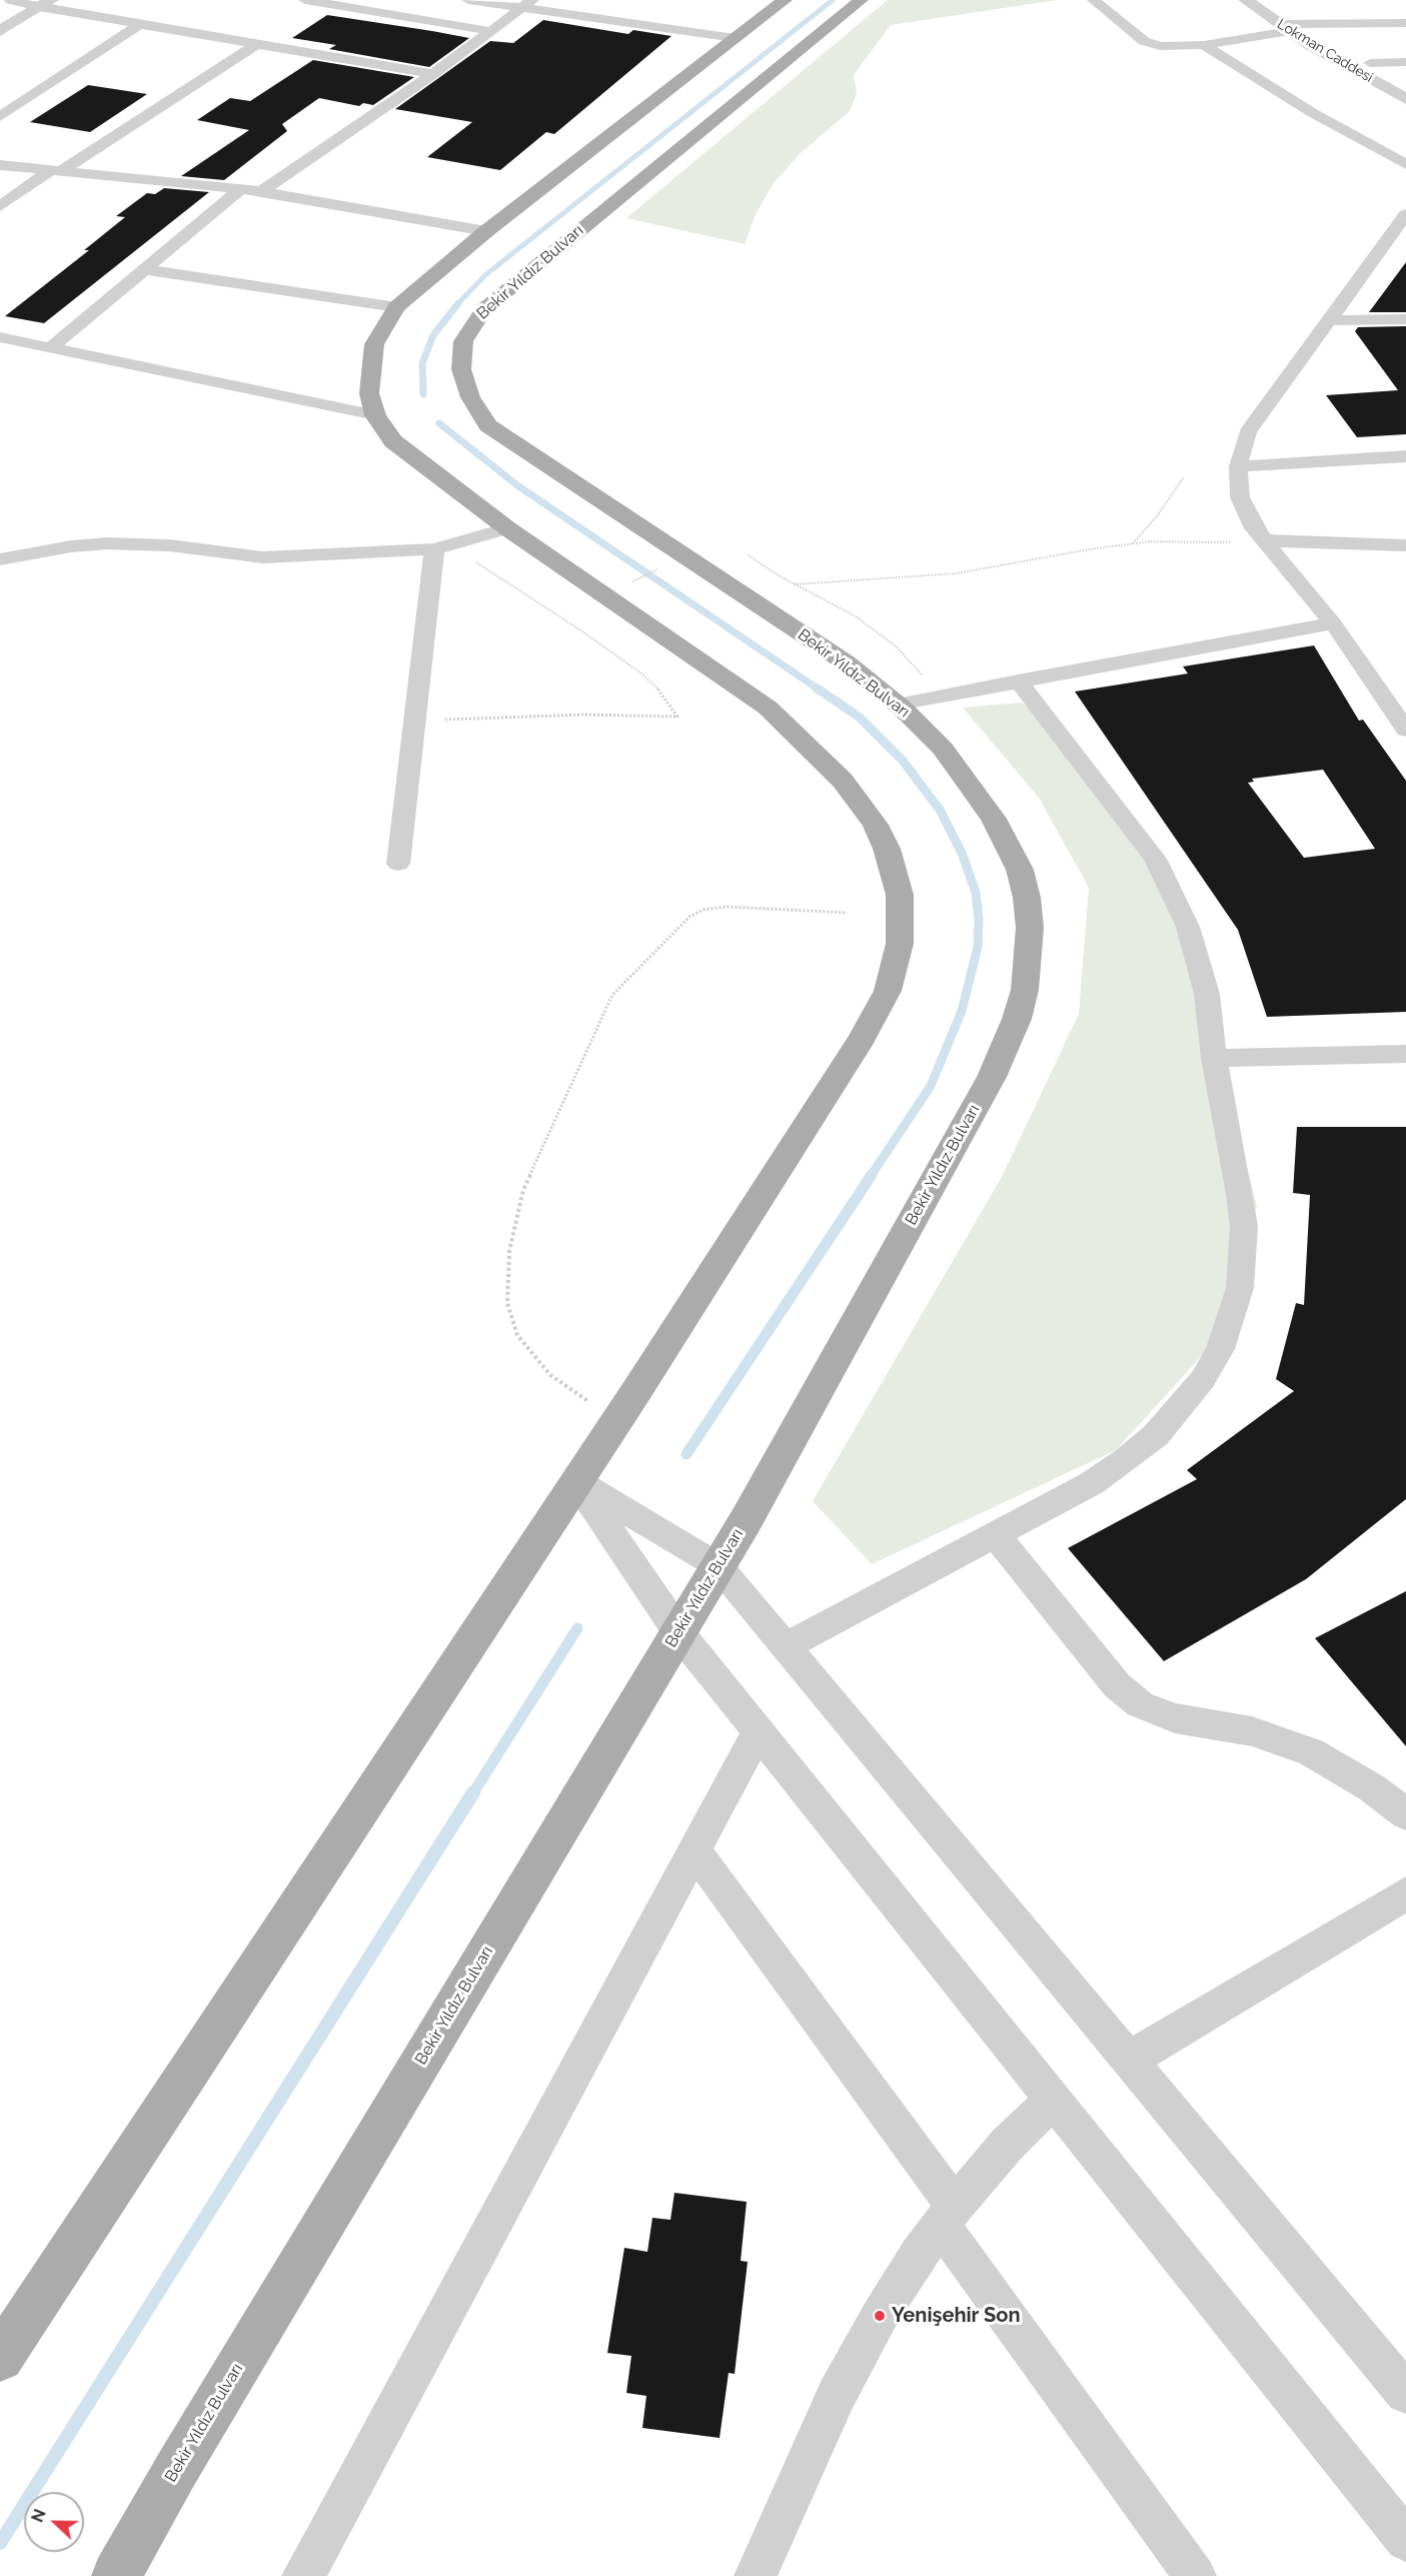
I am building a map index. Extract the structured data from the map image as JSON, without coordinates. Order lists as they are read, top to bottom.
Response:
{
  "streets": {
    "main road": ["Bekir Yıldız Bulvarı"],
    "street": ["Lokman Caddesi"]
  },
  "places": ["Yenişehir Son"],
  "north": "left"
}
